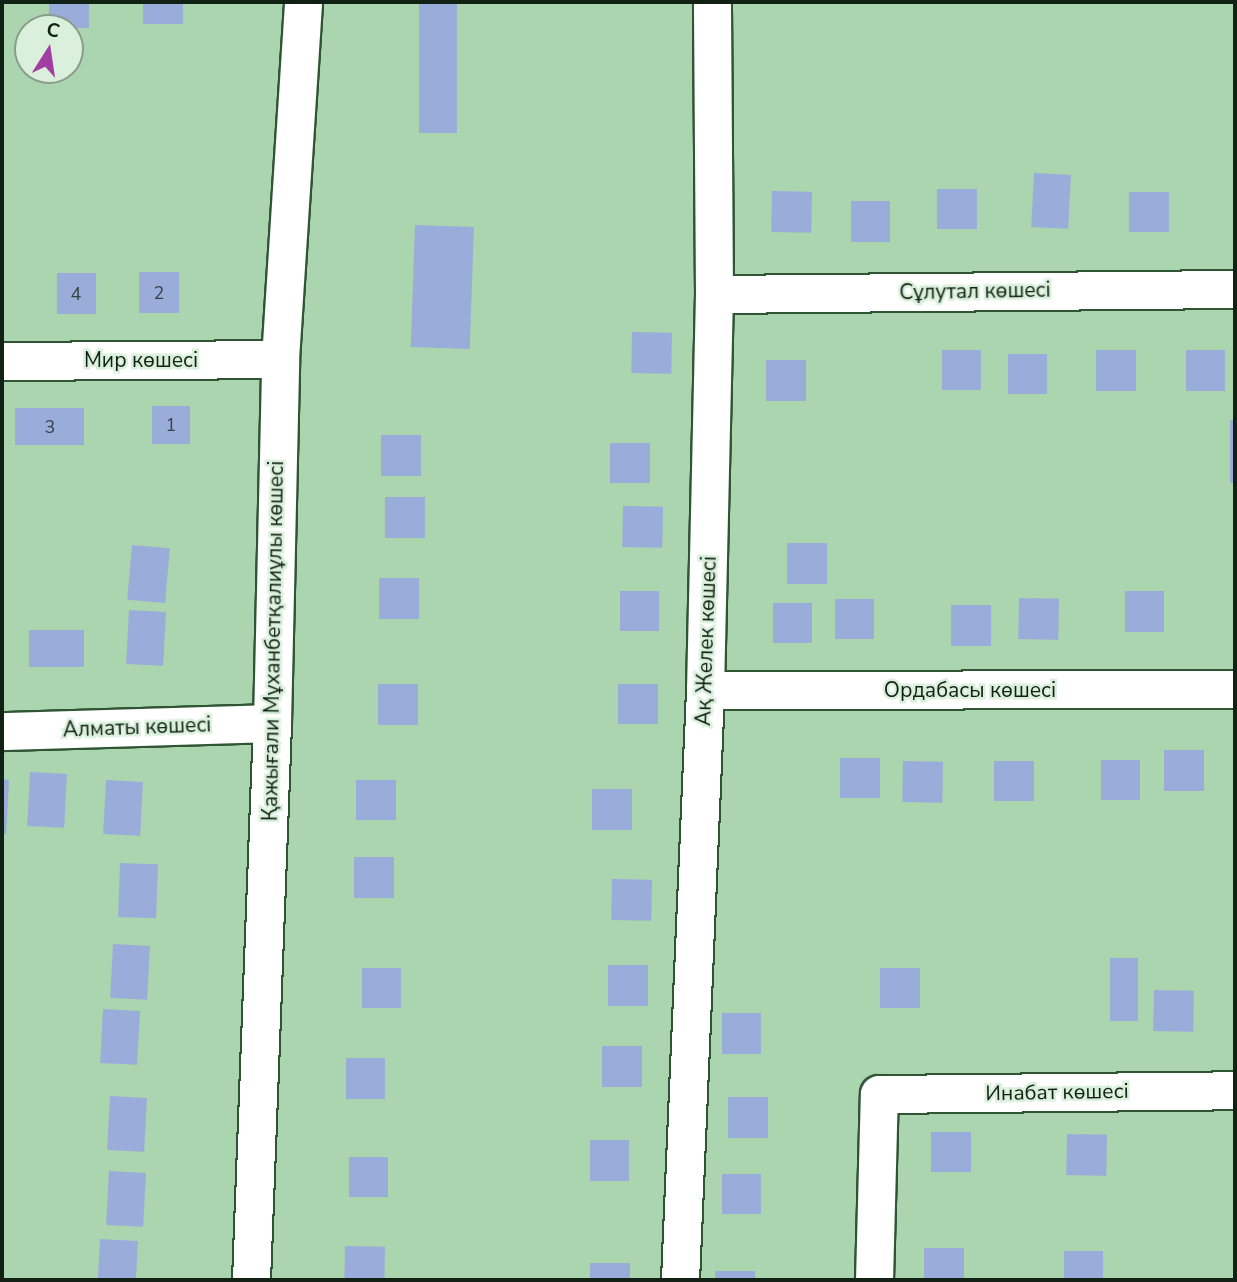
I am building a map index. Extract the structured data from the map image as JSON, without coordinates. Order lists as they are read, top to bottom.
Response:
{
  "streets": {
    "street": [
      "Сұлутал көшесі",
      "Мир көшесі",
      "Қажығали Мұханбетқалиұлы көшесі",
      "Ақ Желек көшесі",
      "Ордабасы көшесі",
      "Алматы көшесі",
      "Инабат көшесі"
    ]
  },
  "crossings": [
    ["Сұлутал көшесі", "Ақ Желек көшесі"],
    ["Мир көшесі", "Қажығали Мұханбетқалиұлы көшесі"],
    ["Қажығали Мұханбетқалиұлы көшесі", "Алматы көшесі"],
    ["Ақ Желек көшесі", "Ордабасы көшесі"]
  ],
  "house_numbers": [
    "2",
    "4",
    "1",
    "3"
  ],
  "north": "top"
}
